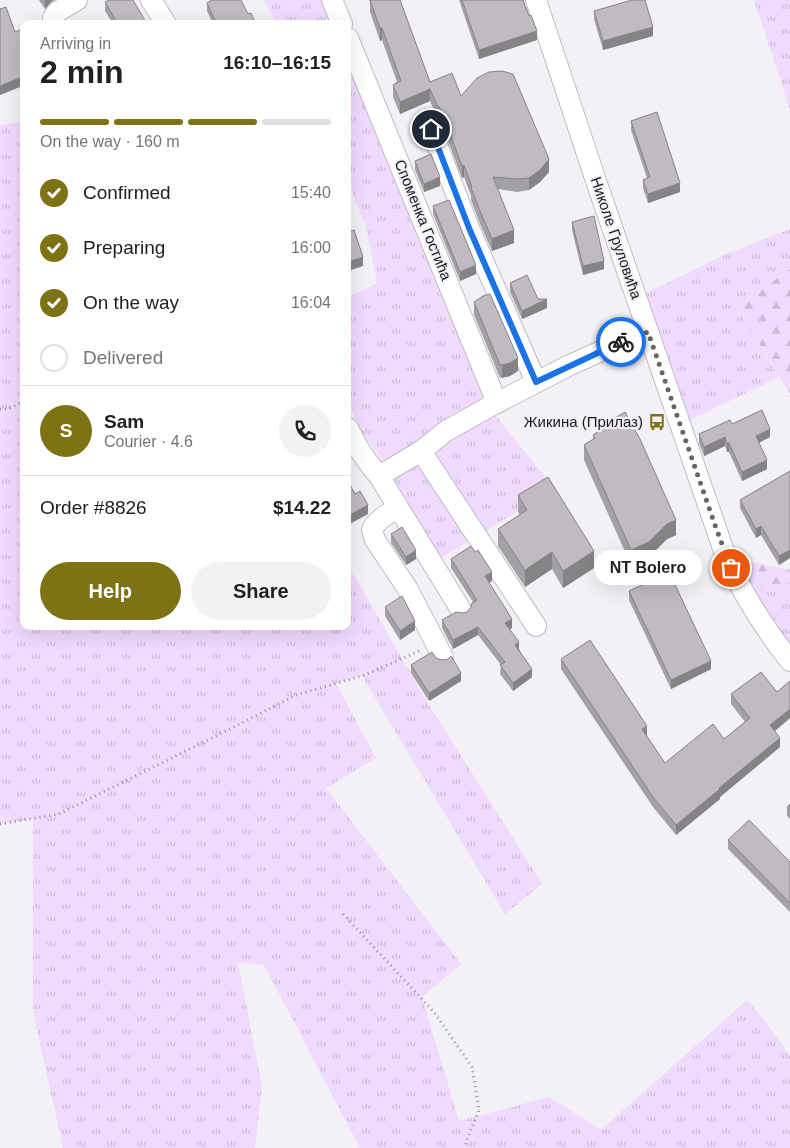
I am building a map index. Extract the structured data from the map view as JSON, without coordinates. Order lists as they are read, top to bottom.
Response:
{
  "streets": {
    "street": ["Споменка Гостића", "Николе Груловића"]
  },
  "places": {
    "bus stop": ["Жикина (Прилаз)"],
    "other": ["NT Bolero"]
  },
  "page": {
    "heading": ["2 min", "Arriving in", "16:10–16:15"],
    "panel": [
      "Sam",
      "Courier · 4.6",
      "Order #8826",
      "$14.22"
    ],
    "bar": "On the way · 160 m",
    "list": [
      ["Confirmed", "15:40"],
      ["Preparing", "16:00"],
      ["On the way", "16:04"],
      "Delivered"
    ],
    "round": "S",
    "bubble": "NT Bolero",
    "buttons": ["Help", "Share"]
  }
}
